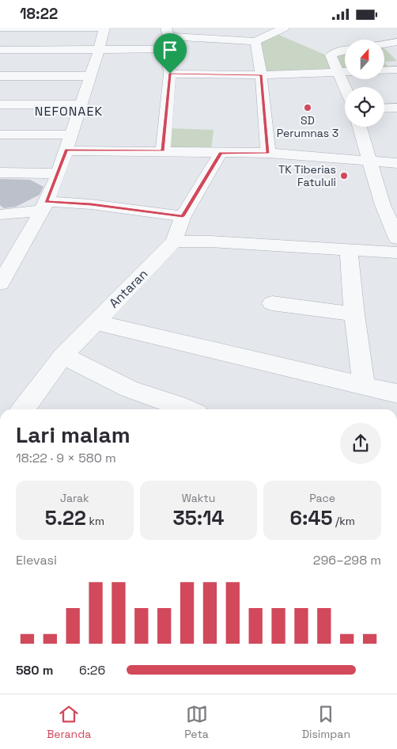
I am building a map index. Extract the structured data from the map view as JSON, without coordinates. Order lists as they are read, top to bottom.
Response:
{
  "streets": {
    "street": ["Antaran"]
  },
  "districts": ["NEFONAEK"],
  "places": ["SD Perumnas 3", "TK Tiberias Fatululi"],
  "north": "top",
  "page": {
    "status": "18:22",
    "heading": ["Lari malam", "18:22 · 9 × 580 m"],
    "stats": [
      ["Jarak", "5.22 km"],
      ["Waktu", "35:14"],
      ["Pace", "6:45 /km"]
    ],
    "chart": ["Elevasi", "296–298 m"],
    "list": [
      {
        "name": "580 m",
        "note": "6:26"
      }
    ],
    "tabs": ["Beranda", "Peta", "Disimpan"]
  }
}
